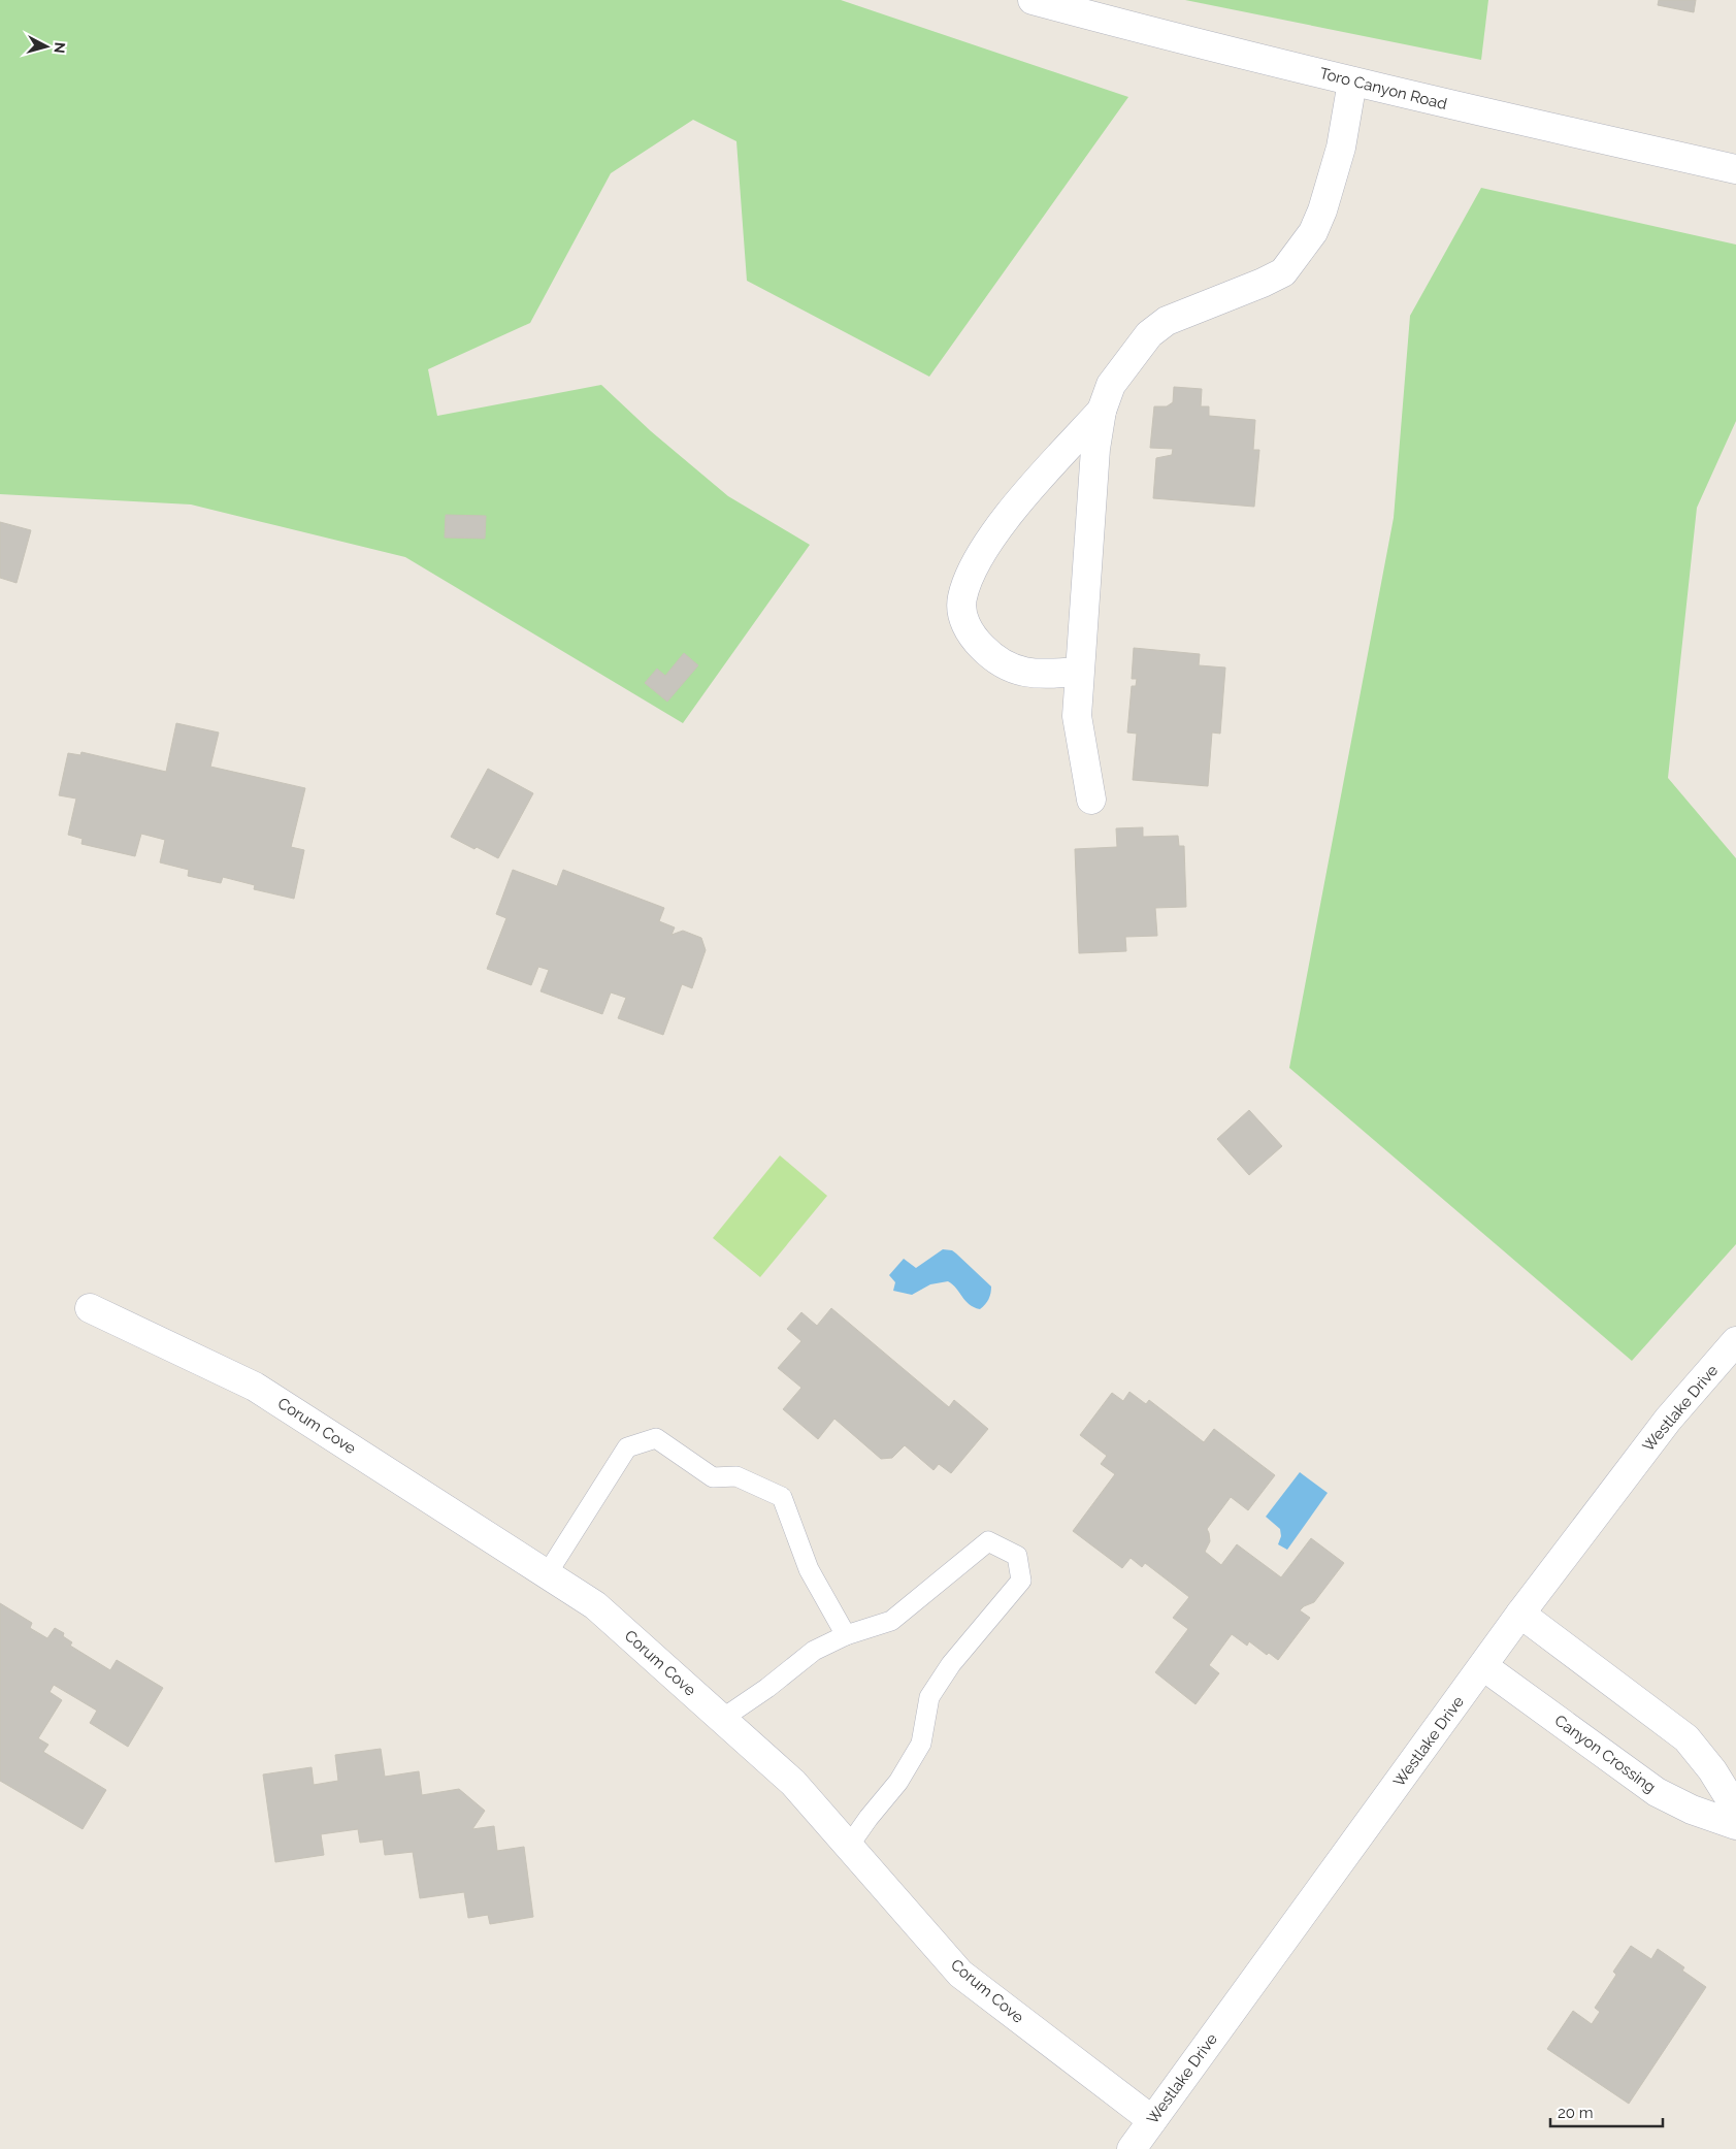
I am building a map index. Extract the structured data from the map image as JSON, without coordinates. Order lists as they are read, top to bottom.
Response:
{
  "streets": {
    "street": [
      "Toro Canyon Road",
      "Westlake Drive",
      "Corum Cove",
      "Canyon Crossing"
    ]
  },
  "crossings": [
    ["Westlake Drive", "Corum Cove"],
    ["Westlake Drive", "Canyon Crossing"]
  ],
  "scale_bar": "20 m",
  "north": "right"
}
